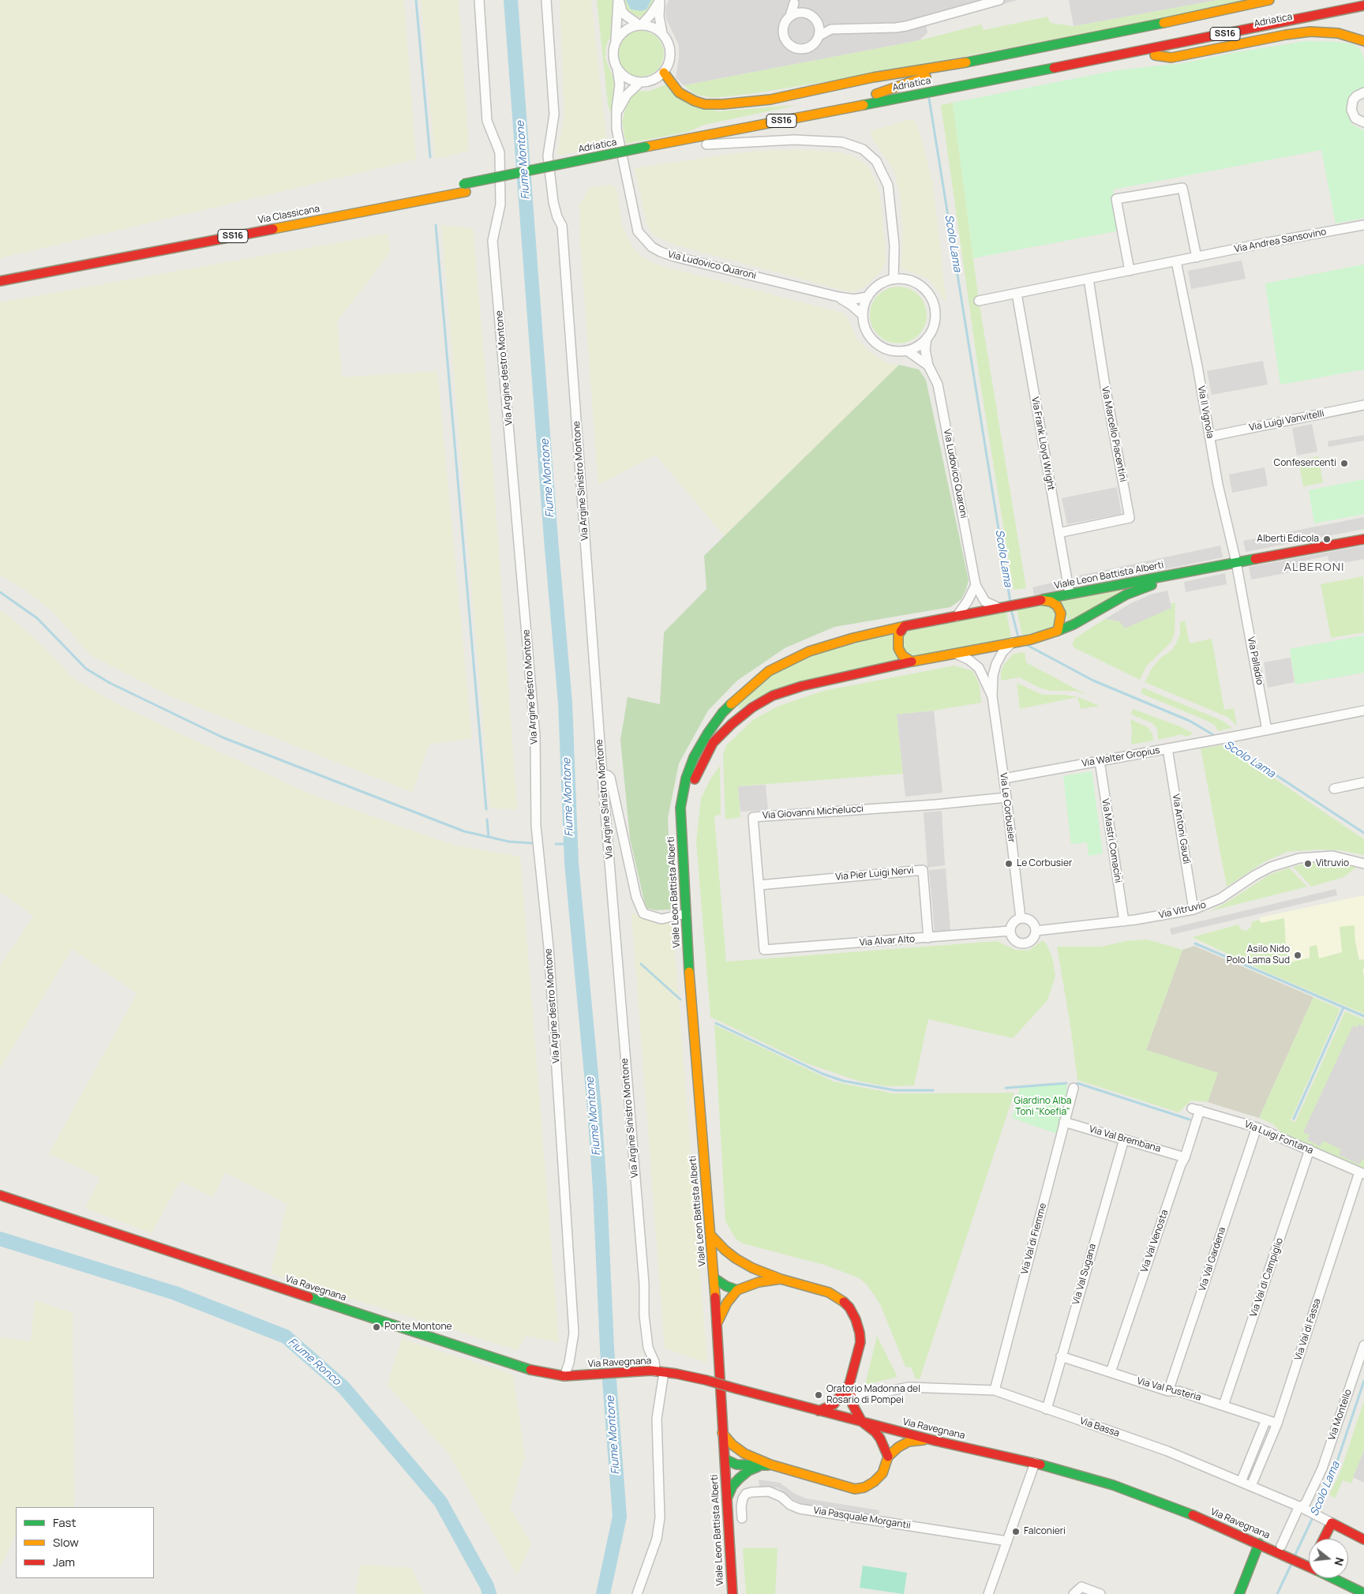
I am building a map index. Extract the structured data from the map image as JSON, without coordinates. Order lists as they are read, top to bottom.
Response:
{
  "streets": {
    "main road": [
      "Adriatica",
      "SS16",
      "Via Classicana",
      "Viale Leon Battista Alberti",
      "Via Ravegnana"
    ],
    "street": [
      "Via Andrea Sansovino",
      "Via Ludovico Quaroni",
      "Via Argine destro Montone",
      "Via Il Vignola",
      "Via Luigi Vanvitelli",
      "Via Marcello Piacentini",
      "Via Frank Lloyd Wright",
      "Via Argine Sinistro Montone",
      "Via Palladio",
      "Via Walter Gropius",
      "Via Le Corbusier",
      "Via Giovanni Michelucci",
      "Via Antoni Gaudì",
      "Via Mastri Comacini",
      "Via Pier Luigi Nervi",
      "Via Vitruvio",
      "Via Alvar Alto",
      "Via Luigi Fontana",
      "Via Val Brembana",
      "Via Val di Fiemme",
      "Via Val Venosta",
      "Via Val Gardena",
      "Via Val Sugana",
      "Via Val di Campiglio",
      "Via Val di Fassa",
      "Via Val Pusteria",
      "Via Montello",
      "Via Bassa",
      "Via Pasquale Morgantii"
    ]
  },
  "crossings": [
    ["Adriatica", "SS16"],
    ["Adriatica", "Via Classicana"],
    ["SS16", "Via Ludovico Quaroni"],
    ["Via Andrea Sansovino", "Via Il Vignola"],
    ["Via Andrea Sansovino", "Via Marcello Piacentini"],
    ["Via Andrea Sansovino", "Via Frank Lloyd Wright"],
    ["Via Argine destro Montone", "Via Ravegnana"],
    ["Via Il Vignola", "Via Luigi Vanvitelli"],
    ["Via Il Vignola", "Viale Leon Battista Alberti"],
    ["Via Il Vignola", "Via Palladio"],
    ["Via Marcello Piacentini", "Via Frank Lloyd Wright"],
    ["Via Frank Lloyd Wright", "Viale Leon Battista Alberti"],
    ["Via Argine Sinistro Montone", "Via Ravegnana"],
    ["Viale Leon Battista Alberti", "Via Palladio"],
    ["Viale Leon Battista Alberti", "Via Le Corbusier"],
    ["Via Palladio", "Via Walter Gropius"],
    ["Via Walter Gropius", "Via Le Corbusier"],
    ["Via Walter Gropius", "Via Antoni Gaudì"],
    ["Via Walter Gropius", "Via Mastri Comacini"],
    ["Via Le Corbusier", "Via Giovanni Michelucci"],
    ["Via Le Corbusier", "Via Vitruvio"],
    ["Via Le Corbusier", "Via Alvar Alto"],
    ["Via Giovanni Michelucci", "Via Pier Luigi Nervi"],
    ["Via Giovanni Michelucci", "Via Alvar Alto"],
    ["Via Antoni Gaudì", "Via Vitruvio"],
    ["Via Mastri Comacini", "Via Vitruvio"],
    ["Via Pier Luigi Nervi", "Via Alvar Alto"],
    ["Via Vitruvio", "Via Alvar Alto"],
    ["Via Luigi Fontana", "Via Val Venosta"],
    ["Via Luigi Fontana", "Via Val Gardena"],
    ["Via Luigi Fontana", "Via Val di Campiglio"],
    ["Via Luigi Fontana", "Via Val di Fassa"],
    ["Via Val Brembana", "Via Val di Fiemme"],
    ["Via Val Brembana", "Via Val Venosta"],
    ["Via Val Brembana", "Via Val Sugana"],
    ["Via Val di Fiemme", "Via Bassa"],
    ["Via Val Venosta", "Via Val Pusteria"],
    ["Via Val Gardena", "Via Val Pusteria"],
    ["Via Val Sugana", "Via Val Pusteria"],
    ["Via Val Sugana", "Via Bassa"],
    ["Via Val di Campiglio", "Via Val Pusteria"],
    ["Via Ravegnana", "Via Montello"],
    ["Via Val di Fassa", "Via Val Pusteria"],
    ["Via Val di Fassa", "Via Bassa"],
    ["Via Montello", "Via Bassa"]
  ],
  "districts": ["ALBERONI"],
  "water": ["Fiume Montone", "Scolo Lama", "Fiume Ronco"],
  "parks": ["Giardino Alba Toni \"Koefia\""],
  "places": [
    "Confesercenti",
    "Alberti Edicola",
    "Le Corbusier",
    "Vitruvio",
    "Asilo Nido Polo Lama Sud",
    "Ponte Montone",
    "Oratorio Madonna del Rosario di Pompei",
    "Falconieri"
  ],
  "legend": ["Fast", "Slow", "Jam"],
  "north": "right"
}
